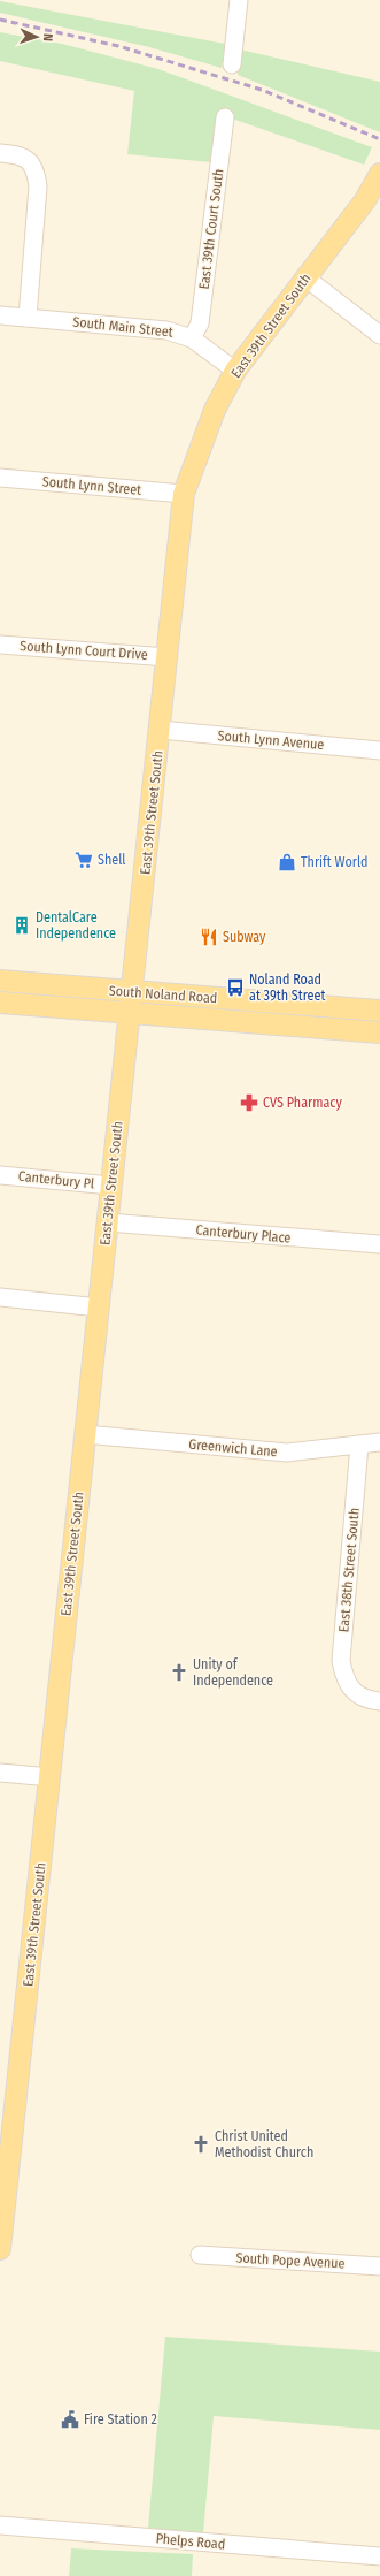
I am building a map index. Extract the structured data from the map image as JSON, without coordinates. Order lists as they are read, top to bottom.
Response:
{
  "streets": {
    "main road": ["East 39th Street South", "South Noland Road"],
    "street": [
      "East 39th Court South",
      "South Main Street",
      "South Lynn Street",
      "South Lynn Court Drive",
      "South Lynn Avenue",
      "Canterbury Pl",
      "Canterbury Place",
      "Greenwich Lane",
      "East 38th Street South",
      "South Pope Avenue",
      "Phelps Road"
    ]
  },
  "crossings": [
    ["East 39th Court South", "South Main Street"],
    ["East 39th Street South", "South Main Street"],
    ["East 39th Street South", "South Lynn Street"],
    ["East 39th Street South", "South Lynn Court Drive"],
    ["East 39th Street South", "South Lynn Avenue"],
    ["East 39th Street South", "South Noland Road"],
    ["East 39th Street South", "Canterbury Pl"],
    ["East 39th Street South", "Canterbury Place"],
    ["East 39th Street South", "Greenwich Lane"],
    ["Greenwich Lane", "East 38th Street South"]
  ],
  "places": {
    "supermarket": ["Shell"],
    "shop": ["Thrift World"],
    "building": ["DentalCare Independence"],
    "restaurant": ["Subway"],
    "bus stop": ["Noland Road at 39th Street"],
    "pharmacy": ["CVS Pharmacy"],
    "church": ["Unity of Independence", "Christ United Methodist Church"],
    "public building": ["Fire Station 2"]
  },
  "north": "right"
}
